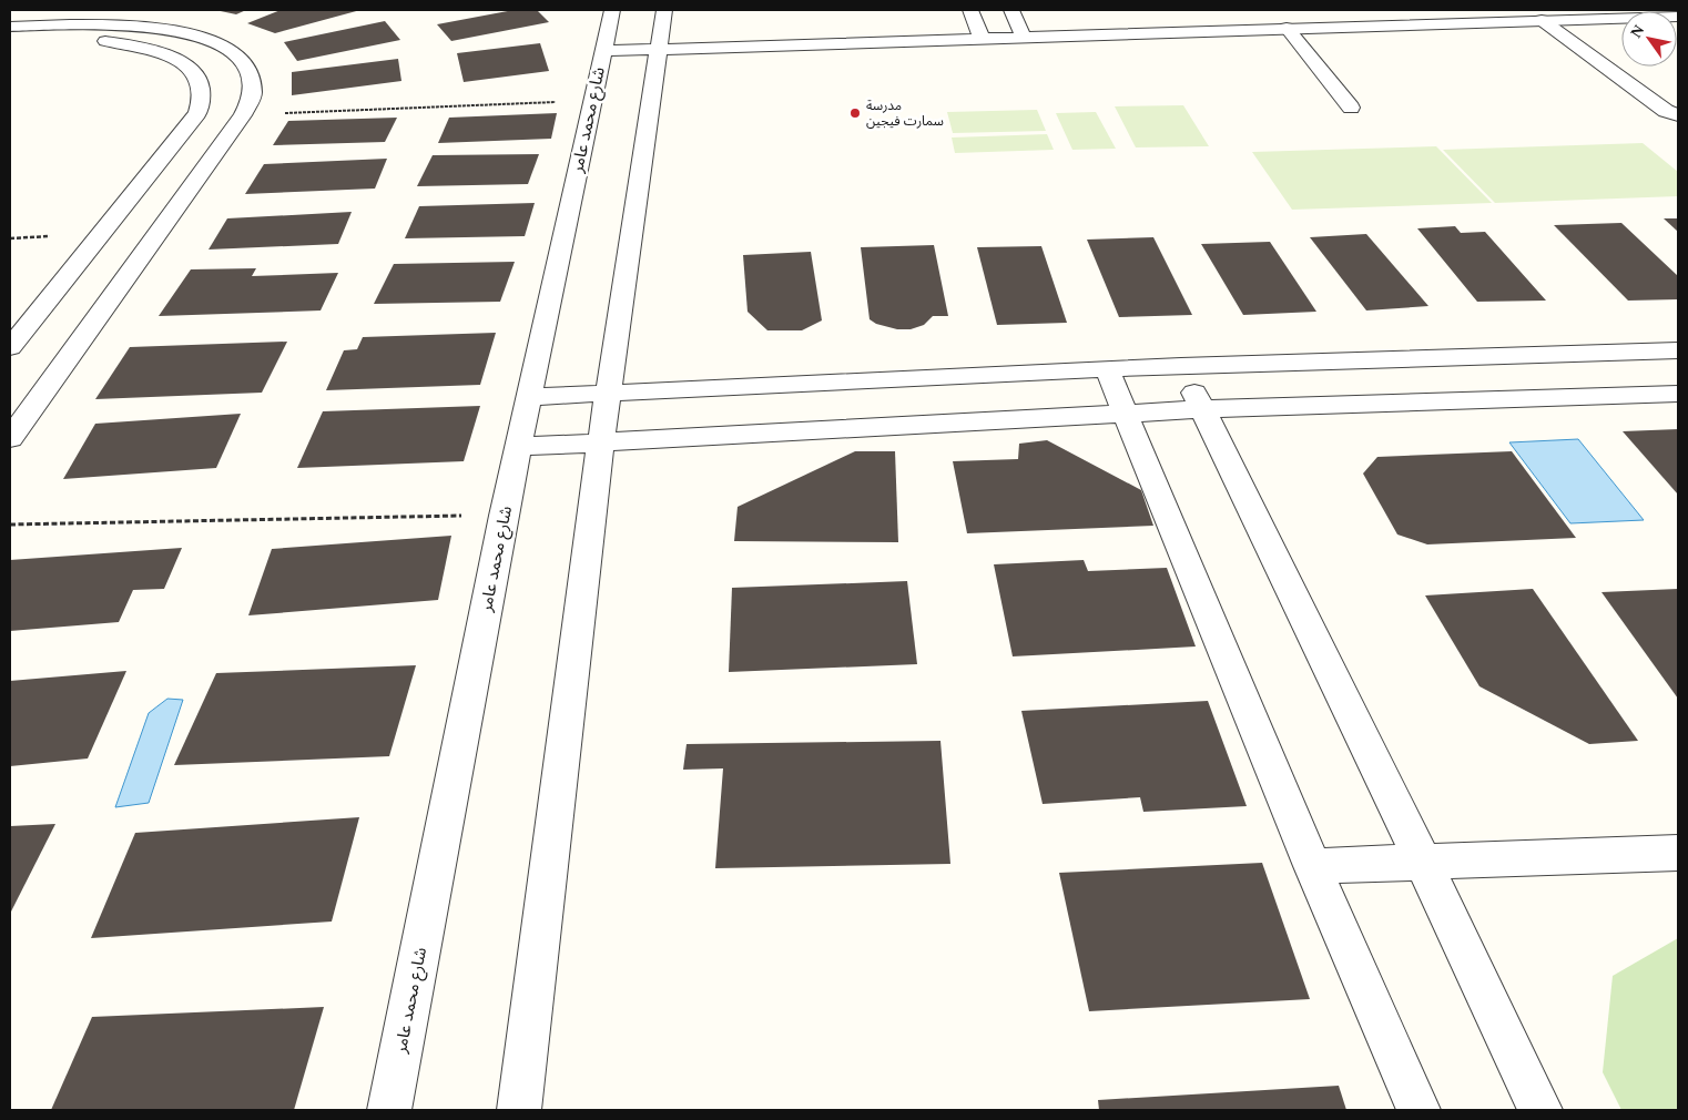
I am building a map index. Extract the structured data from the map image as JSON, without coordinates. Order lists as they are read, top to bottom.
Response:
{
  "streets": {
    "street": ["شارع محمد عامر"]
  },
  "places": ["مدرسة سمارت فيجين"],
  "north": "top left"
}
